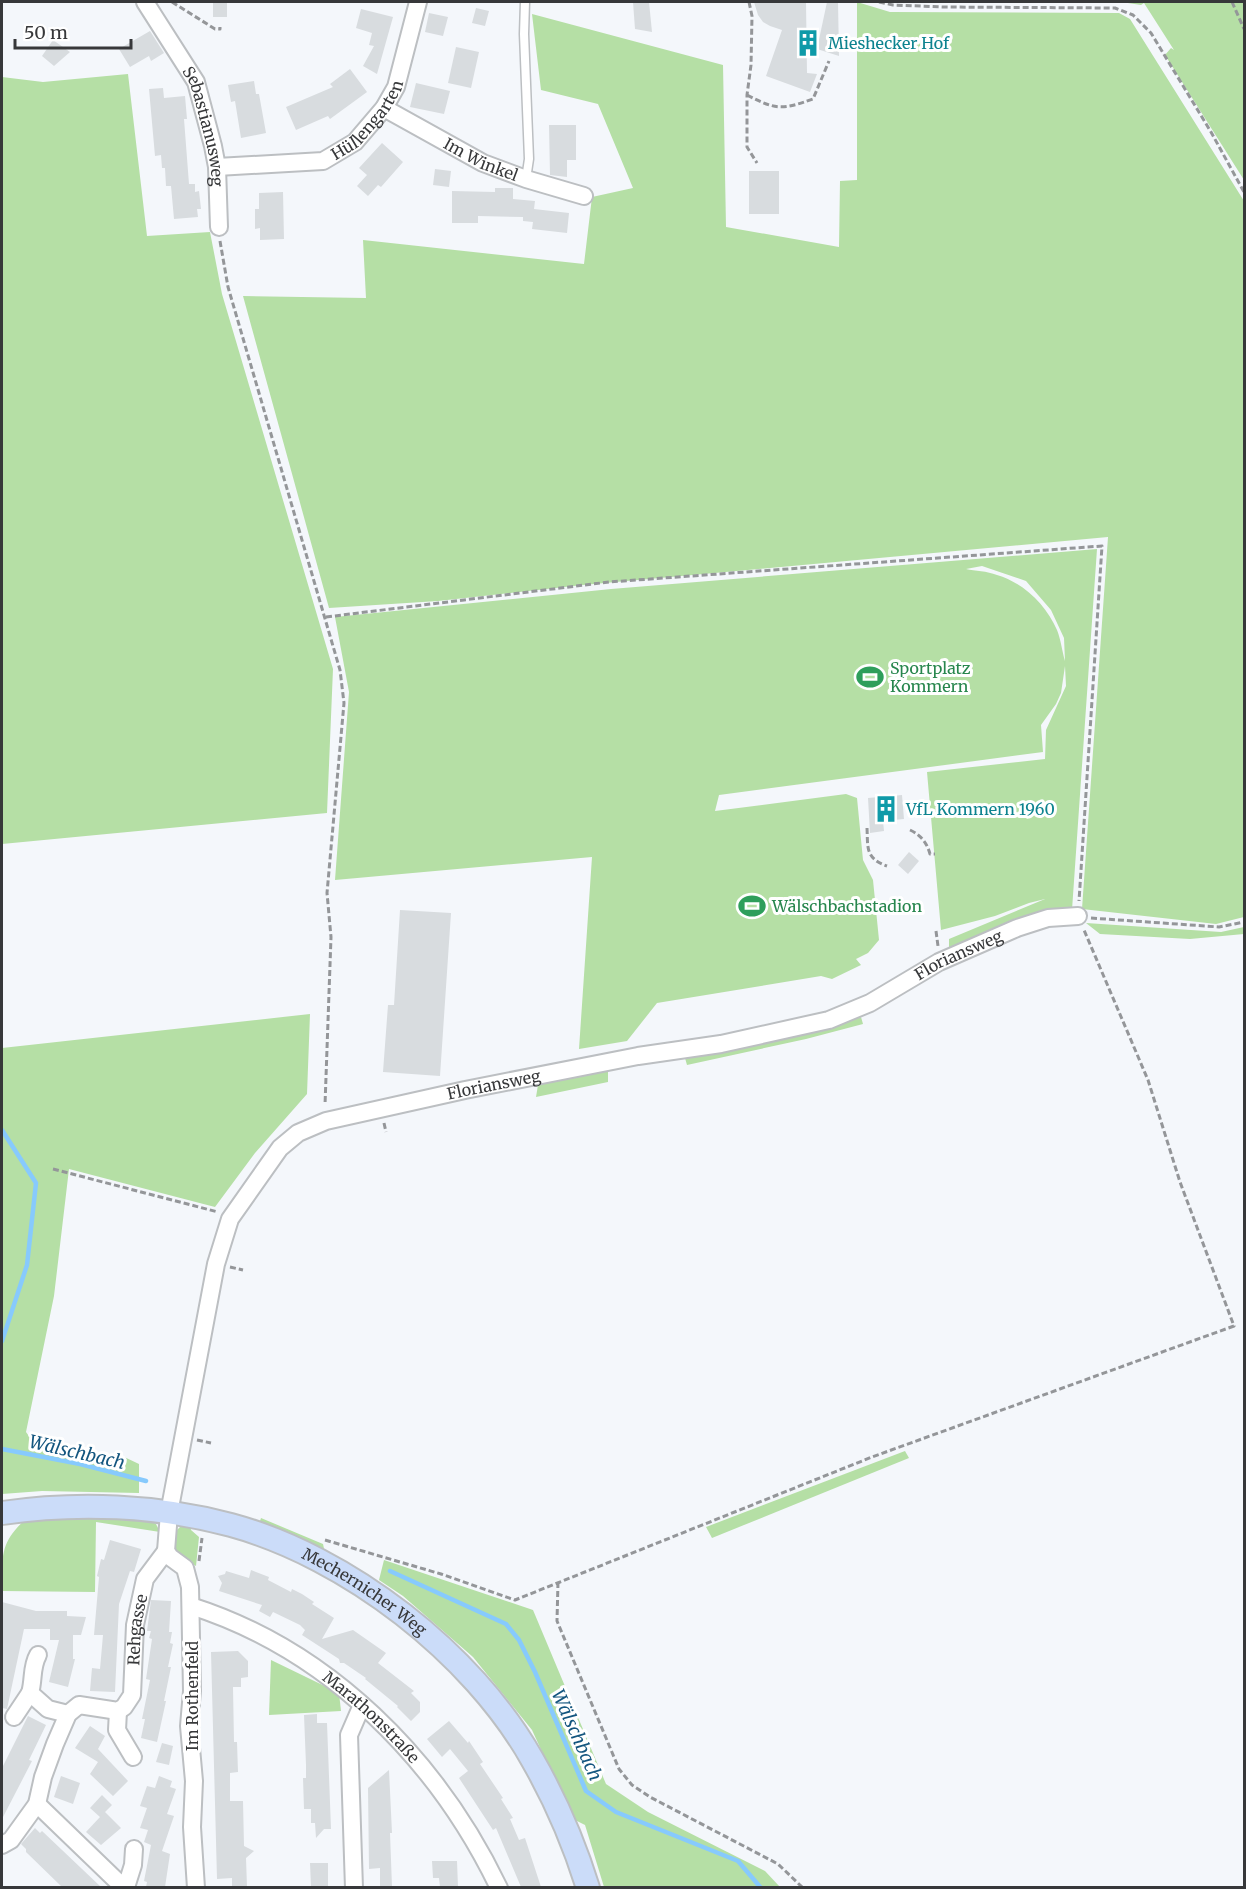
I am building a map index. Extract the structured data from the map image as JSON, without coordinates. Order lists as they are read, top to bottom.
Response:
{
  "streets": {
    "street": [
      "Hüllengarten",
      "Sebastianusweg",
      "Im Winkel",
      "Floriansweg",
      "Mechernicher Weg",
      "Rehgasse",
      "Im Rothenfeld",
      "Marathonstraße"
    ]
  },
  "crossings": [
    ["Hüllengarten", "Sebastianusweg"],
    ["Hüllengarten", "Im Winkel"],
    ["Floriansweg", "Mechernicher Weg"],
    ["Im Rothenfeld", "Marathonstraße"]
  ],
  "water": ["Wälschbach"],
  "places": {
    "building": ["Mieshecker Hof", "VfL Kommern 1960"],
    "sports": ["Sportplatz Kommern", "Wälschbachstadion"]
  },
  "scale_bar": "50 m"
}
